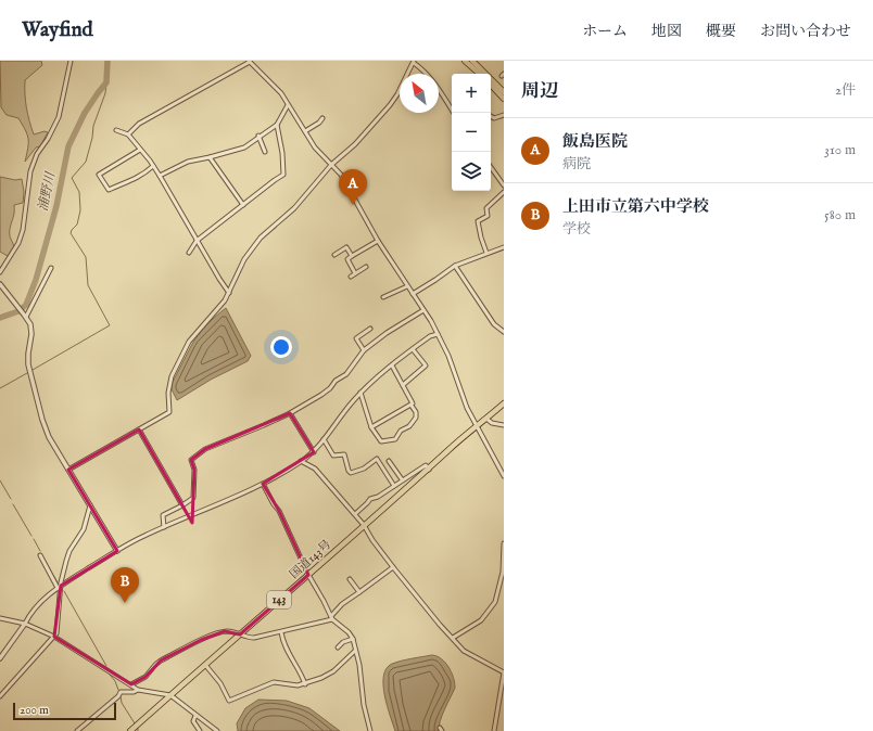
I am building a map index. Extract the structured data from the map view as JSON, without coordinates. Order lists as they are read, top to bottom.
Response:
{
  "streets": {
    "highway": ["国道143号", "143"]
  },
  "water": ["浦野川"],
  "scale_bar": "200 m",
  "north": "top left",
  "page": {
    "header": "Wayfind",
    "nav": [
      "ホーム",
      "地図",
      "概要",
      "お問い合わせ"
    ],
    "heading": ["周辺", "2件"],
    "map_buttons": ["+", "−"],
    "list": [
      {
        "mark": "A",
        "name": "飯島医院",
        "note": "病院",
        "value": "310 m"
      },
      {
        "mark": "B",
        "name": "上田市立第六中学校",
        "note": "学校",
        "value": "580 m"
      }
    ],
    "pins": ["A", "B"],
    "scale": "200 m"
  }
}
